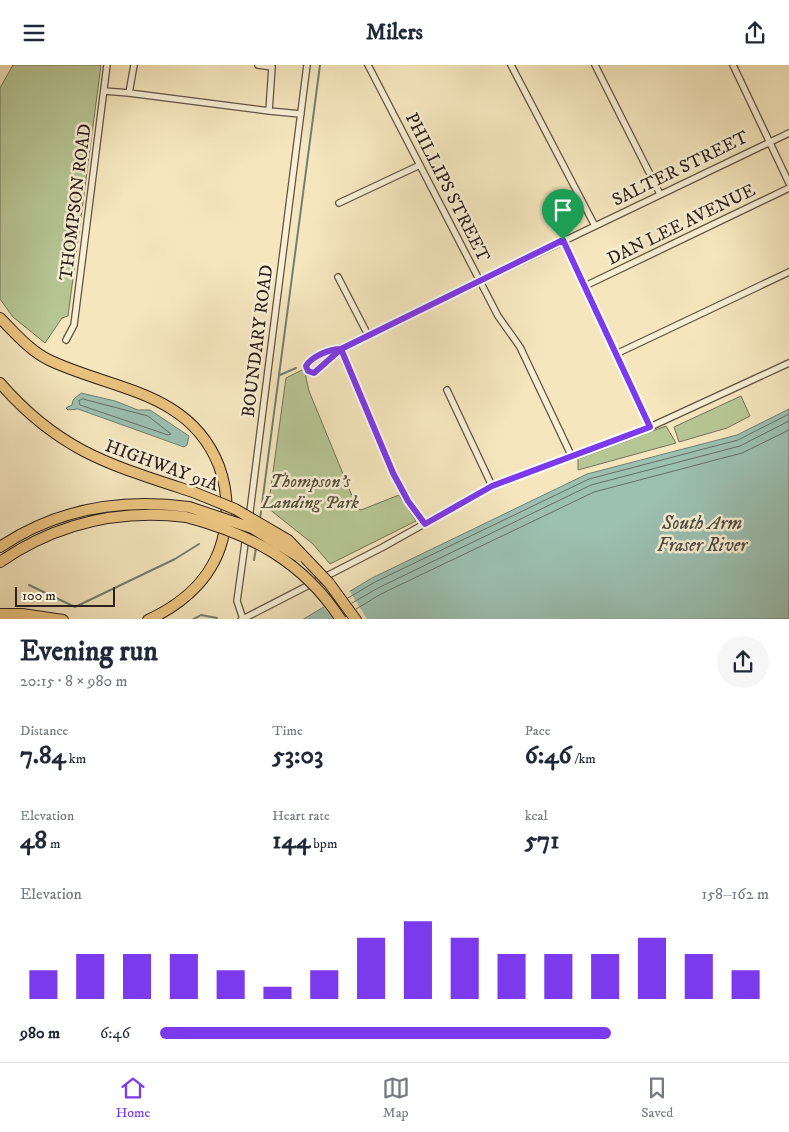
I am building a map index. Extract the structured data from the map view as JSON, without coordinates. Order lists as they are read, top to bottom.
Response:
{
  "streets": {
    "highway": ["HIGHWAY 91A"],
    "street": [
      "SALTER STREET",
      "PHILLIPS STREET",
      "THOMPSON ROAD",
      "DAN LEE AVENUE",
      "BOUNDARY ROAD"
    ]
  },
  "crossings": [
    ["SALTER STREET", "PHILLIPS STREET"]
  ],
  "water": ["South Arm Fraser River"],
  "parks": ["Thompson's Landing Park"],
  "scale_bar": "100 m",
  "page": {
    "header": "Milers",
    "scale": "100 m",
    "heading": ["Evening run", "20:15 · 8 × 980 m"],
    "stats": [
      ["Distance", "7.84 km"],
      ["Time", "53:03"],
      ["Pace", "6:46 /km"],
      ["Elevation", "48 m"],
      ["Heart rate", "144 bpm"],
      ["kcal", "571"]
    ],
    "chart": ["Elevation", "158–162 m"],
    "list": [
      {
        "name": "980 m",
        "note": "6:46"
      }
    ],
    "tabs": ["Home", "Map", "Saved"]
  }
}
